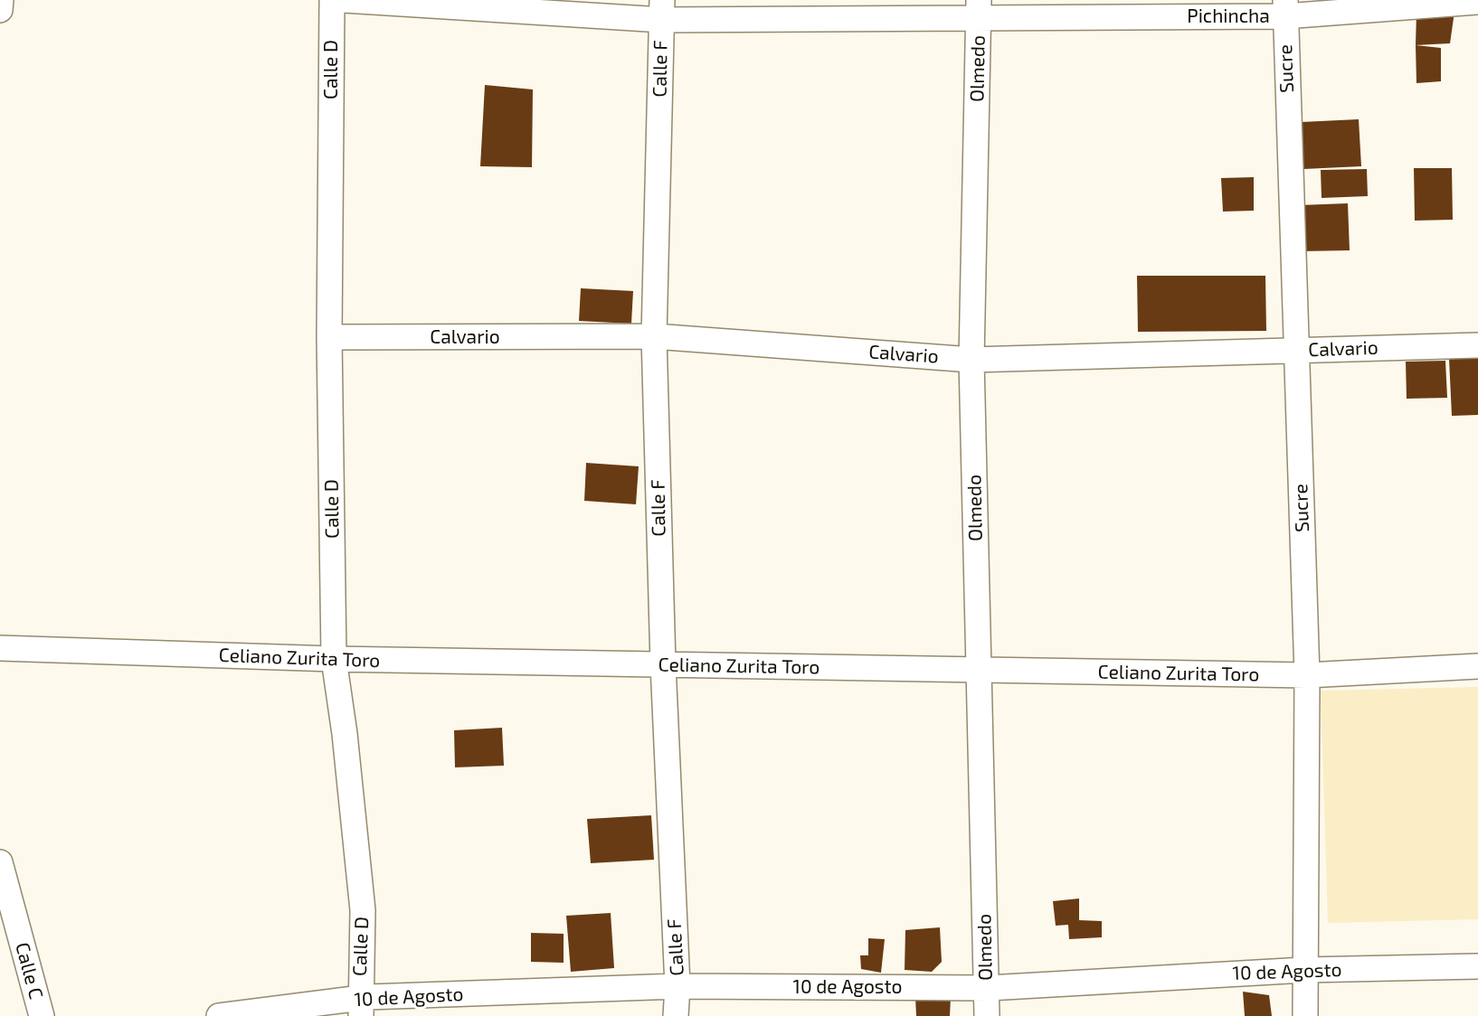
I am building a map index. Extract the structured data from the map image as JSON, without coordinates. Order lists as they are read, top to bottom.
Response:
{
  "streets": {
    "street": [
      "Pichincha",
      "Calle F",
      "Olmedo",
      "Sucre",
      "Calle D",
      "Calvario",
      "Celiano Zurita Toro",
      "Calle C",
      "10 de Agosto"
    ]
  },
  "crossings": [
    ["Pichincha", "Calle F"],
    ["Pichincha", "Olmedo"],
    ["Pichincha", "Sucre"],
    ["Calle F", "Calvario"],
    ["Calle F", "Celiano Zurita Toro"],
    ["Calle F", "10 de Agosto"],
    ["Olmedo", "Calvario"],
    ["Olmedo", "Celiano Zurita Toro"],
    ["Olmedo", "10 de Agosto"],
    ["Sucre", "Calvario"],
    ["Sucre", "Celiano Zurita Toro"],
    ["Sucre", "10 de Agosto"],
    ["Calle D", "Calvario"],
    ["Calle D", "Celiano Zurita Toro"],
    ["Calle D", "10 de Agosto"]
  ]
}
